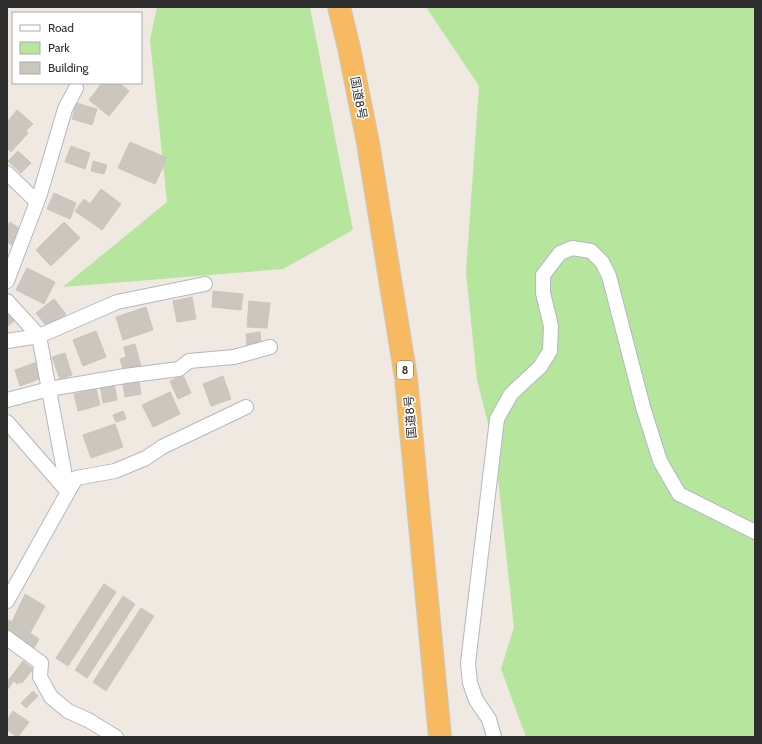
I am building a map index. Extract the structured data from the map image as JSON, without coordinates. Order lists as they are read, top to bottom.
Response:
{
  "streets": {
    "highway": ["国道8号", "8"]
  },
  "legend": ["Road", "Park", "Building"]
}
